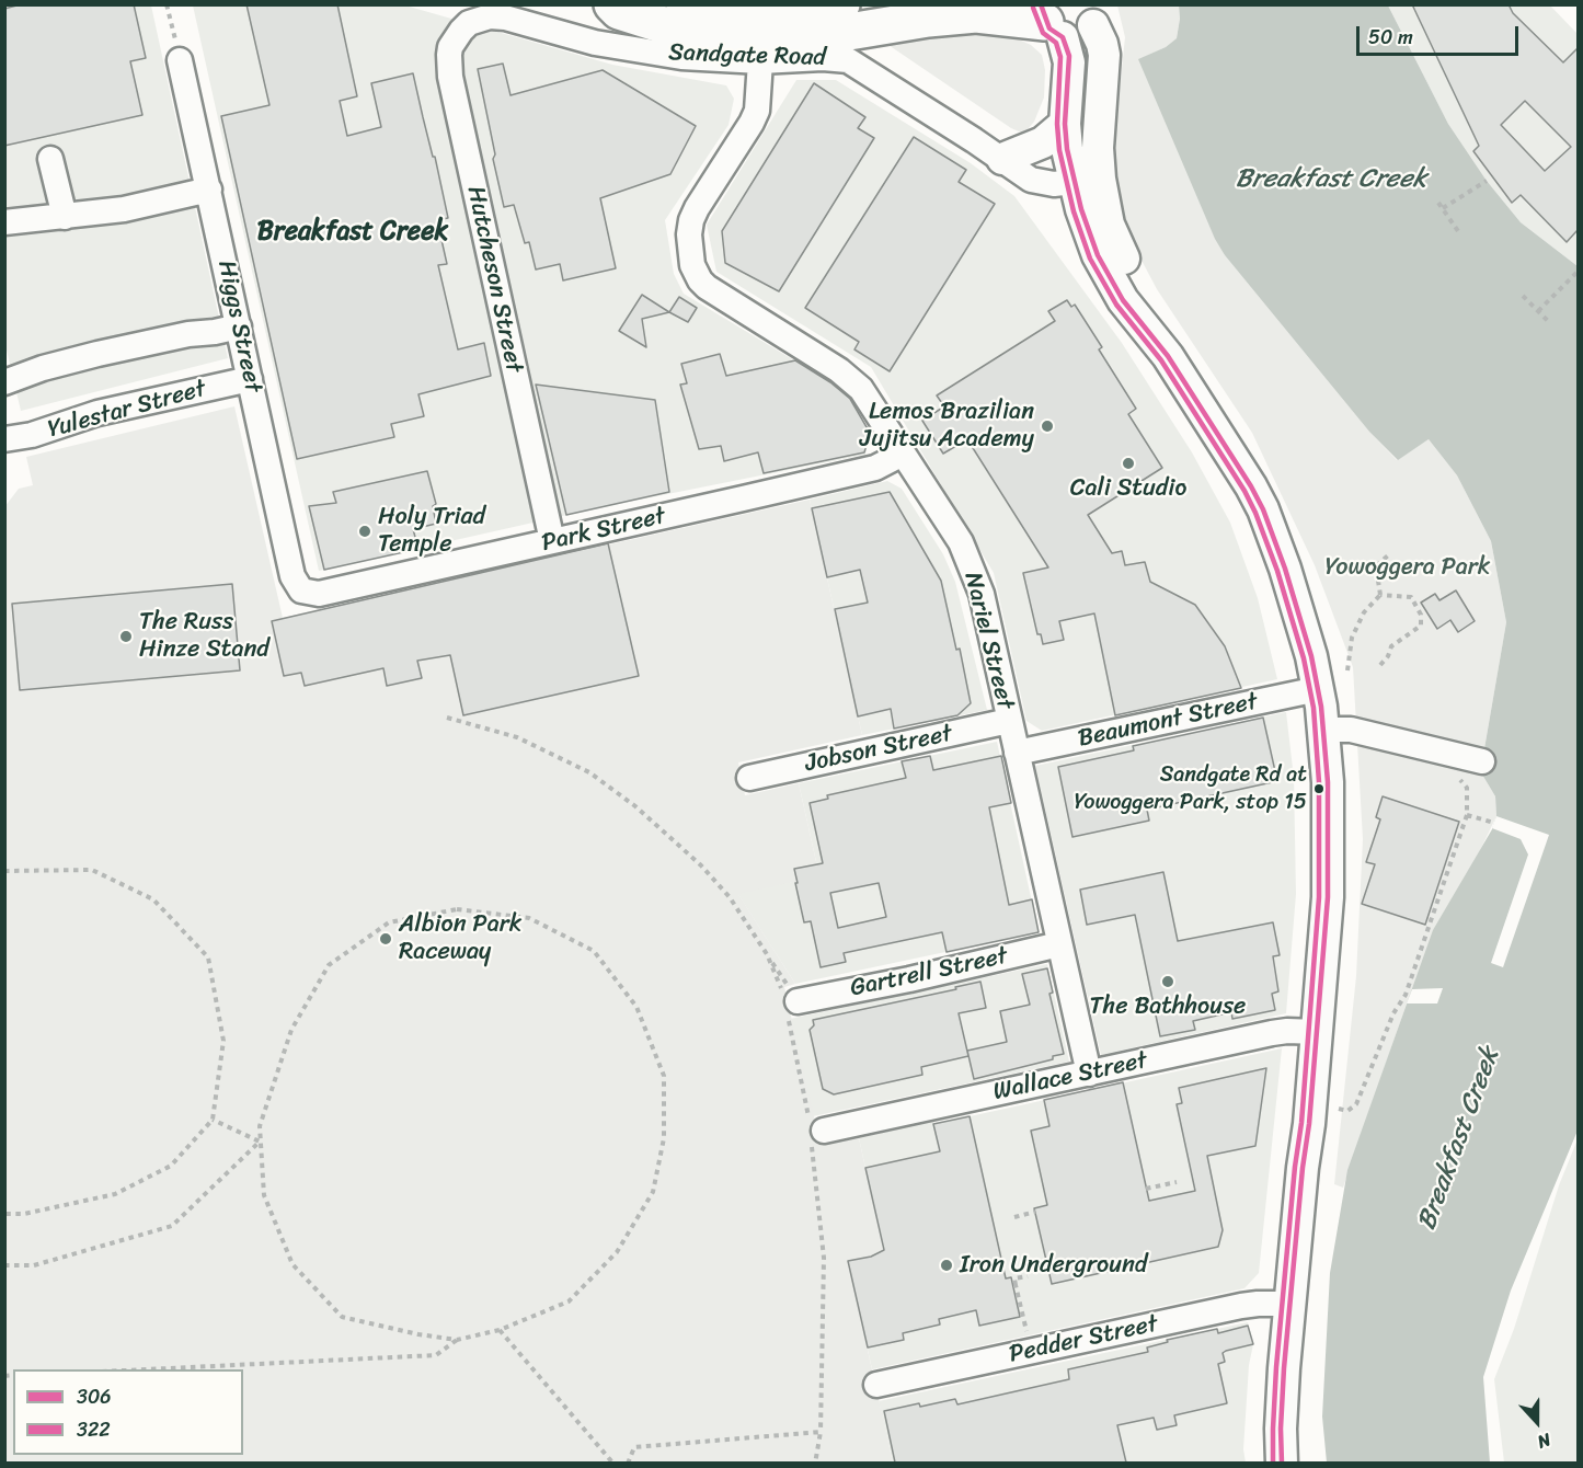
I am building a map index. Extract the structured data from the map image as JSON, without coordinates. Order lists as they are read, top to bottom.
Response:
{
  "streets": {
    "street": [
      "Sandgate Road",
      "Hutcheson Street",
      "Higgs Street",
      "Yulestar Street",
      "Park Street",
      "Nariel Street",
      "Beaumont Street",
      "Jobson Street",
      "Gartrell Street",
      "Wallace Street",
      "Pedder Street"
    ]
  },
  "crossings": [
    ["Sandgate Road", "Hutcheson Street"],
    ["Sandgate Road", "Nariel Street"],
    ["Hutcheson Street", "Park Street"],
    ["Higgs Street", "Yulestar Street"],
    ["Higgs Street", "Park Street"],
    ["Park Street", "Nariel Street"],
    ["Nariel Street", "Beaumont Street"],
    ["Nariel Street", "Jobson Street"],
    ["Nariel Street", "Gartrell Street"],
    ["Nariel Street", "Wallace Street"]
  ],
  "districts": ["Breakfast Creek"],
  "water": ["Breakfast Creek"],
  "parks": ["Yowoggera Park"],
  "places": [
    "Lemos Brazilian Jujitsu Academy",
    "Cali Studio",
    "Holy Triad Temple",
    "The Russ Hinze Stand",
    "Sandgate Rd at Yowoggera Park, stop 15",
    "Albion Park Raceway",
    "The Bathhouse",
    "Iron Underground"
  ],
  "lines": ["transit line 306", "transit line 322"],
  "legend": ["306", "322"],
  "scale_bar": "50 m",
  "north": "bottom"
}
